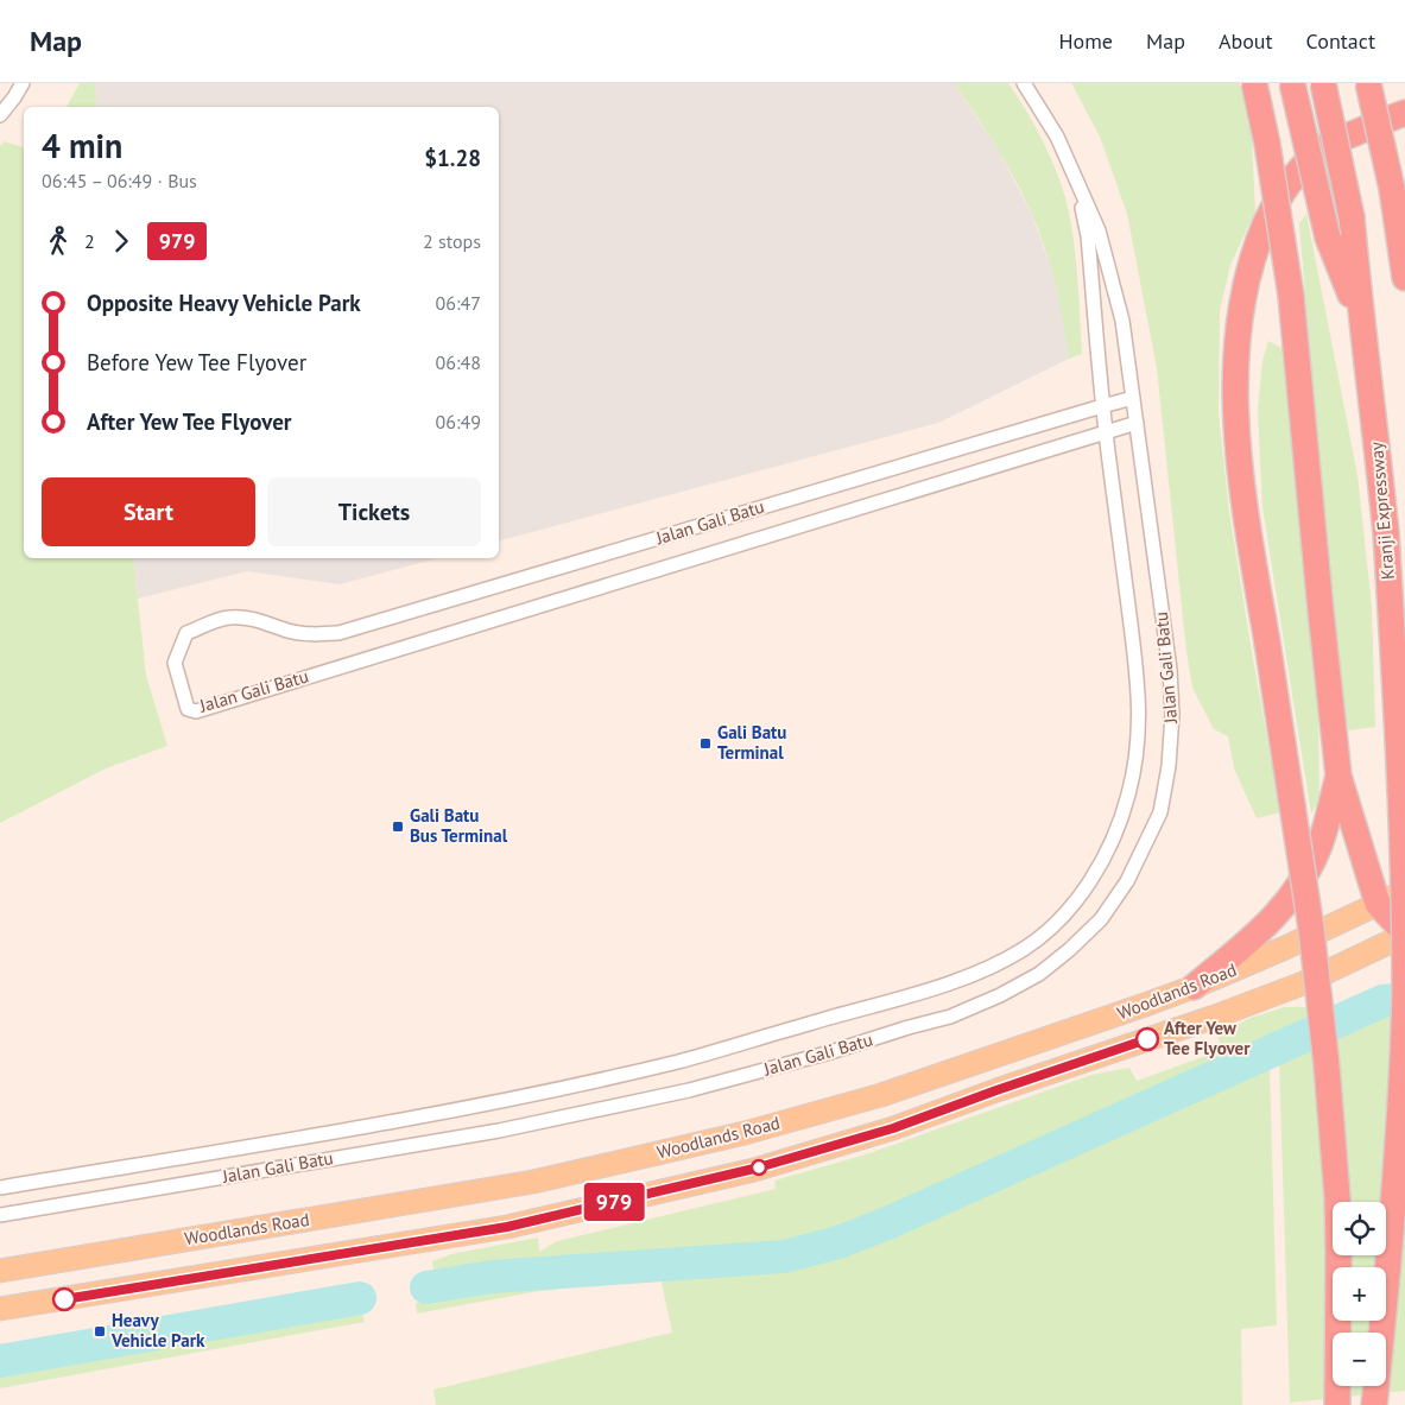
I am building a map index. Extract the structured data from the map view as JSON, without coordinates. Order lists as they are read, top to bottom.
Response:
{
  "streets": {
    "highway": ["Kranji Expressway"],
    "main road": ["Woodlands Road"],
    "street": ["Jalan Gali Batu"]
  },
  "places": {
    "transit": ["Gali Batu Terminal", "Gali Batu Bus Terminal", "Heavy Vehicle Park"],
    "other": ["After Yew Tee Flyover"]
  },
  "lines": ["bus line 979"],
  "page": {
    "header": "Map",
    "nav": [
      "Home",
      "Map",
      "About",
      "Contact"
    ],
    "on_map": "979",
    "heading": ["4 min", "06:45 – 06:49 · Bus", "$1.28"],
    "legs": ["2", "979", "2 stops"],
    "list": [
      {
        "name": "Opposite Heavy Vehicle Park",
        "value": "06:47"
      },
      {
        "name": "Before Yew Tee Flyover",
        "value": "06:48"
      },
      {
        "name": "After Yew Tee Flyover",
        "value": "06:49"
      }
    ],
    "buttons": ["Start", "Tickets"],
    "map_buttons": ["+", "−"]
  }
}
